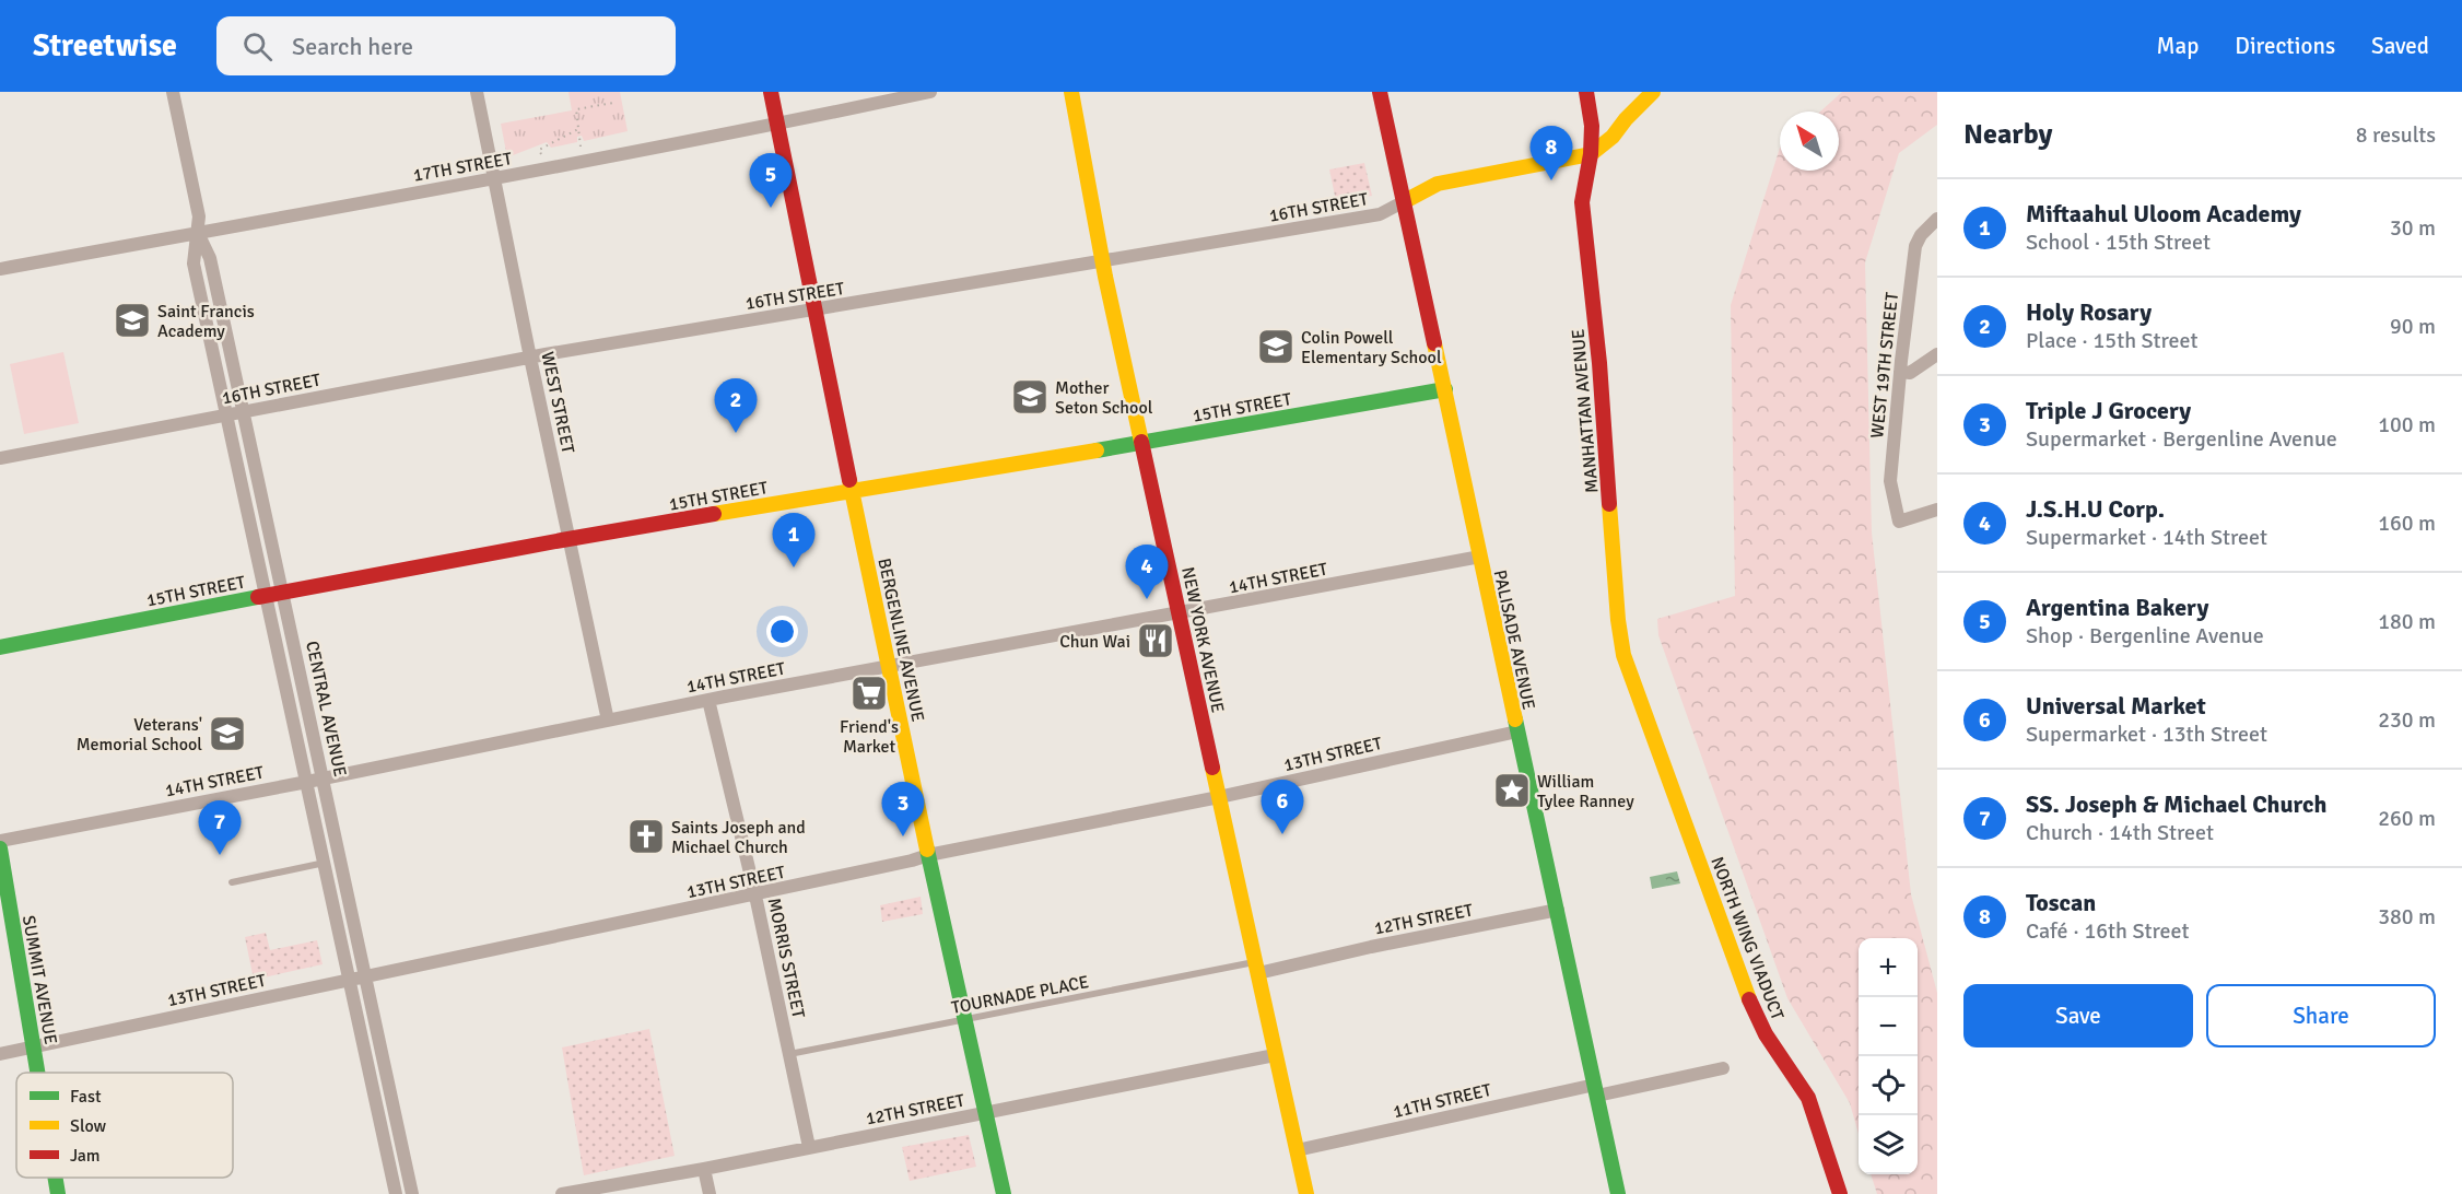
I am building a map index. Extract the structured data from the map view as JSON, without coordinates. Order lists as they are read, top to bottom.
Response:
{
  "streets": {
    "street": [
      "17TH STREET",
      "16TH STREET",
      "WEST 19TH STREET",
      "WEST STREET",
      "15TH STREET",
      "MANHATTAN AVENUE",
      "14TH STREET",
      "BERGENLINE AVENUE",
      "NEW YORK AVENUE",
      "PALISADE AVENUE",
      "CENTRAL AVENUE",
      "13TH STREET",
      "12TH STREET",
      "NORTH WING VIADUCT",
      "MORRIS STREET",
      "SUMMIT AVENUE",
      "11TH STREET"
    ],
    "lane": ["TOURNADE PLACE"]
  },
  "crossings": [
    ["17TH STREET", "WEST STREET"],
    ["17TH STREET", "BERGENLINE AVENUE"],
    ["17TH STREET", "CENTRAL AVENUE"],
    ["16TH STREET", "WEST STREET"],
    ["16TH STREET", "MANHATTAN AVENUE"],
    ["16TH STREET", "BERGENLINE AVENUE"],
    ["16TH STREET", "NEW YORK AVENUE"],
    ["16TH STREET", "PALISADE AVENUE"],
    ["16TH STREET", "CENTRAL AVENUE"],
    ["WEST STREET", "15TH STREET"],
    ["WEST STREET", "14TH STREET"],
    ["15TH STREET", "BERGENLINE AVENUE"],
    ["15TH STREET", "NEW YORK AVENUE"],
    ["15TH STREET", "PALISADE AVENUE"],
    ["15TH STREET", "CENTRAL AVENUE"],
    ["MANHATTAN AVENUE", "NORTH WING VIADUCT"],
    ["14TH STREET", "BERGENLINE AVENUE"],
    ["14TH STREET", "NEW YORK AVENUE"],
    ["14TH STREET", "PALISADE AVENUE"],
    ["14TH STREET", "CENTRAL AVENUE"],
    ["14TH STREET", "MORRIS STREET"],
    ["BERGENLINE AVENUE", "13TH STREET"],
    ["BERGENLINE AVENUE", "12TH STREET"],
    ["BERGENLINE AVENUE", "TOURNADE PLACE"],
    ["NEW YORK AVENUE", "13TH STREET"],
    ["NEW YORK AVENUE", "12TH STREET"],
    ["NEW YORK AVENUE", "TOURNADE PLACE"],
    ["NEW YORK AVENUE", "11TH STREET"],
    ["PALISADE AVENUE", "13TH STREET"],
    ["PALISADE AVENUE", "12TH STREET"],
    ["PALISADE AVENUE", "11TH STREET"],
    ["CENTRAL AVENUE", "13TH STREET"],
    ["13TH STREET", "MORRIS STREET"],
    ["13TH STREET", "SUMMIT AVENUE"],
    ["12TH STREET", "MORRIS STREET"],
    ["12TH STREET", "TOURNADE PLACE"],
    ["MORRIS STREET", "TOURNADE PLACE"]
  ],
  "places": {
    "school or university": [
      "Saint Francis Academy",
      "Colin Powell Elementary School",
      "Mother Seton School",
      "Veterans' Memorial School"
    ],
    "restaurant": ["Chun Wai"],
    "supermarket": ["Friend's Market"],
    "place": ["William Tylee Ranney"],
    "church": ["Saints Joseph and Michael Church"]
  },
  "legend": ["Fast", "Slow", "Jam"],
  "north": "top left",
  "page": {
    "header": "Streetwise",
    "search": "Search here",
    "nav": ["Map", "Directions", "Saved"],
    "heading": ["Nearby", "8 results"],
    "pins": [
      "8",
      "5",
      "2",
      "1",
      "4",
      "6",
      "3",
      "7"
    ],
    "list": [
      {
        "mark": "1",
        "name": "Miftaahul Uloom Academy",
        "note": "School · 15th Street",
        "value": "30 m"
      },
      {
        "mark": "2",
        "name": "Holy Rosary",
        "note": "Place · 15th Street",
        "value": "90 m"
      },
      {
        "mark": "3",
        "name": "Triple J Grocery",
        "note": "Supermarket · Bergenline Avenue",
        "value": "100 m"
      },
      {
        "mark": "4",
        "name": "J.S.H.U Corp.",
        "note": "Supermarket · 14th Street",
        "value": "160 m"
      },
      {
        "mark": "5",
        "name": "Argentina Bakery",
        "note": "Shop · Bergenline Avenue",
        "value": "180 m"
      },
      {
        "mark": "6",
        "name": "Universal Market",
        "note": "Supermarket · 13th Street",
        "value": "230 m"
      },
      {
        "mark": "7",
        "name": "SS. Joseph & Michael Church",
        "note": "Church · 14th Street",
        "value": "260 m"
      },
      {
        "mark": "8",
        "name": "Toscan",
        "note": "Café · 16th Street",
        "value": "380 m"
      }
    ],
    "map_buttons": ["+", "−"],
    "buttons": ["Save", "Share"]
  }
}
